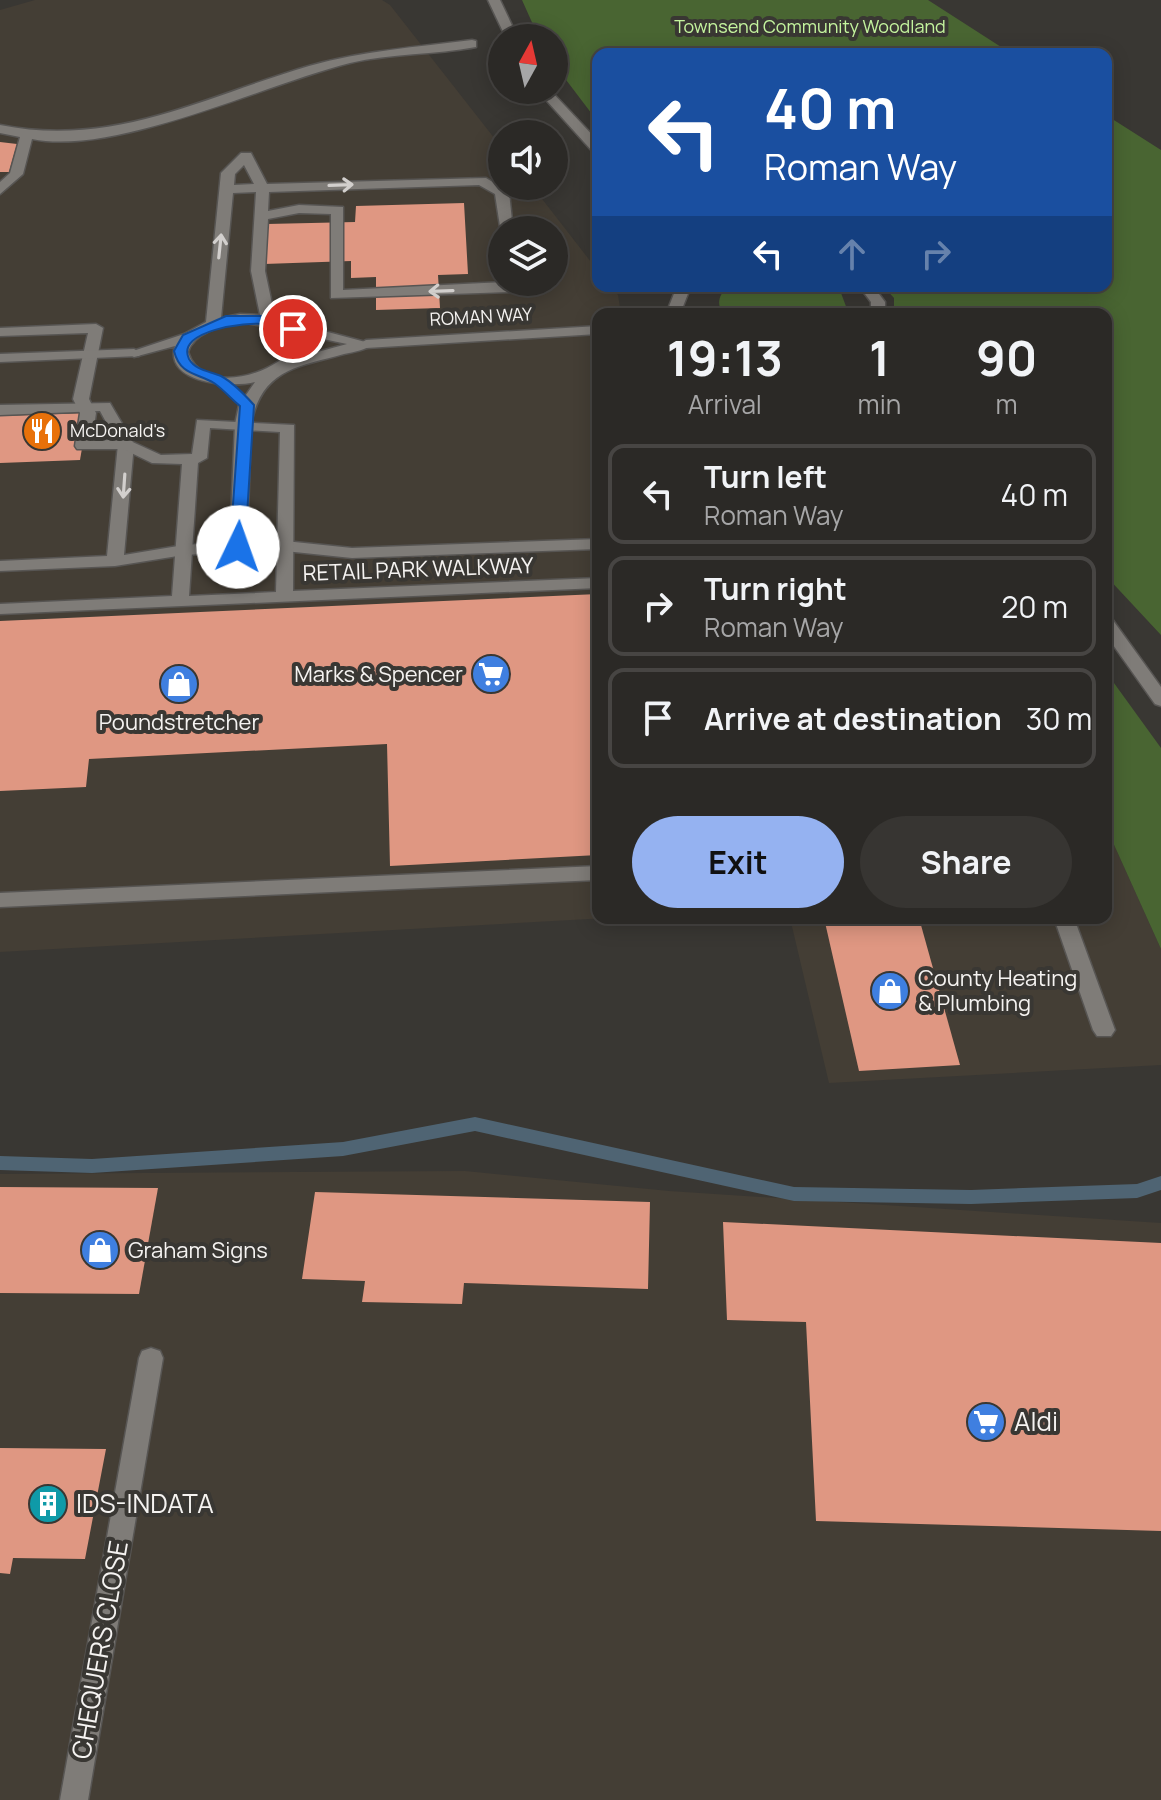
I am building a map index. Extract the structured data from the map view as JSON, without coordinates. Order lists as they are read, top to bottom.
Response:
{
  "streets": {
    "street": ["ROMAN WAY", "RETAIL PARK WALKWAY", "CHEQUERS CLOSE"]
  },
  "parks": ["Townsend Community Woodland"],
  "places": {
    "restaurant": ["McDonald's"],
    "supermarket": ["Marks & Spencer", "Aldi"],
    "shop": ["Poundstretcher", "County Heating & Plumbing", "Graham Signs"],
    "building": ["IDS-INDATA"]
  },
  "north": "top",
  "page": {
    "turn": ["40 m", "Roman Way"],
    "eta": [
      "19:13",
      "Arrival",
      "1",
      "min",
      "90",
      "m"
    ],
    "list": [
      {
        "name": "Turn left",
        "note": "Roman Way",
        "value": "40 m"
      },
      {
        "name": "Turn right",
        "note": "Roman Way",
        "value": "20 m"
      },
      {
        "name": "Arrive at destination",
        "value": "30 m"
      }
    ],
    "buttons": ["Exit", "Share"]
  }
}
